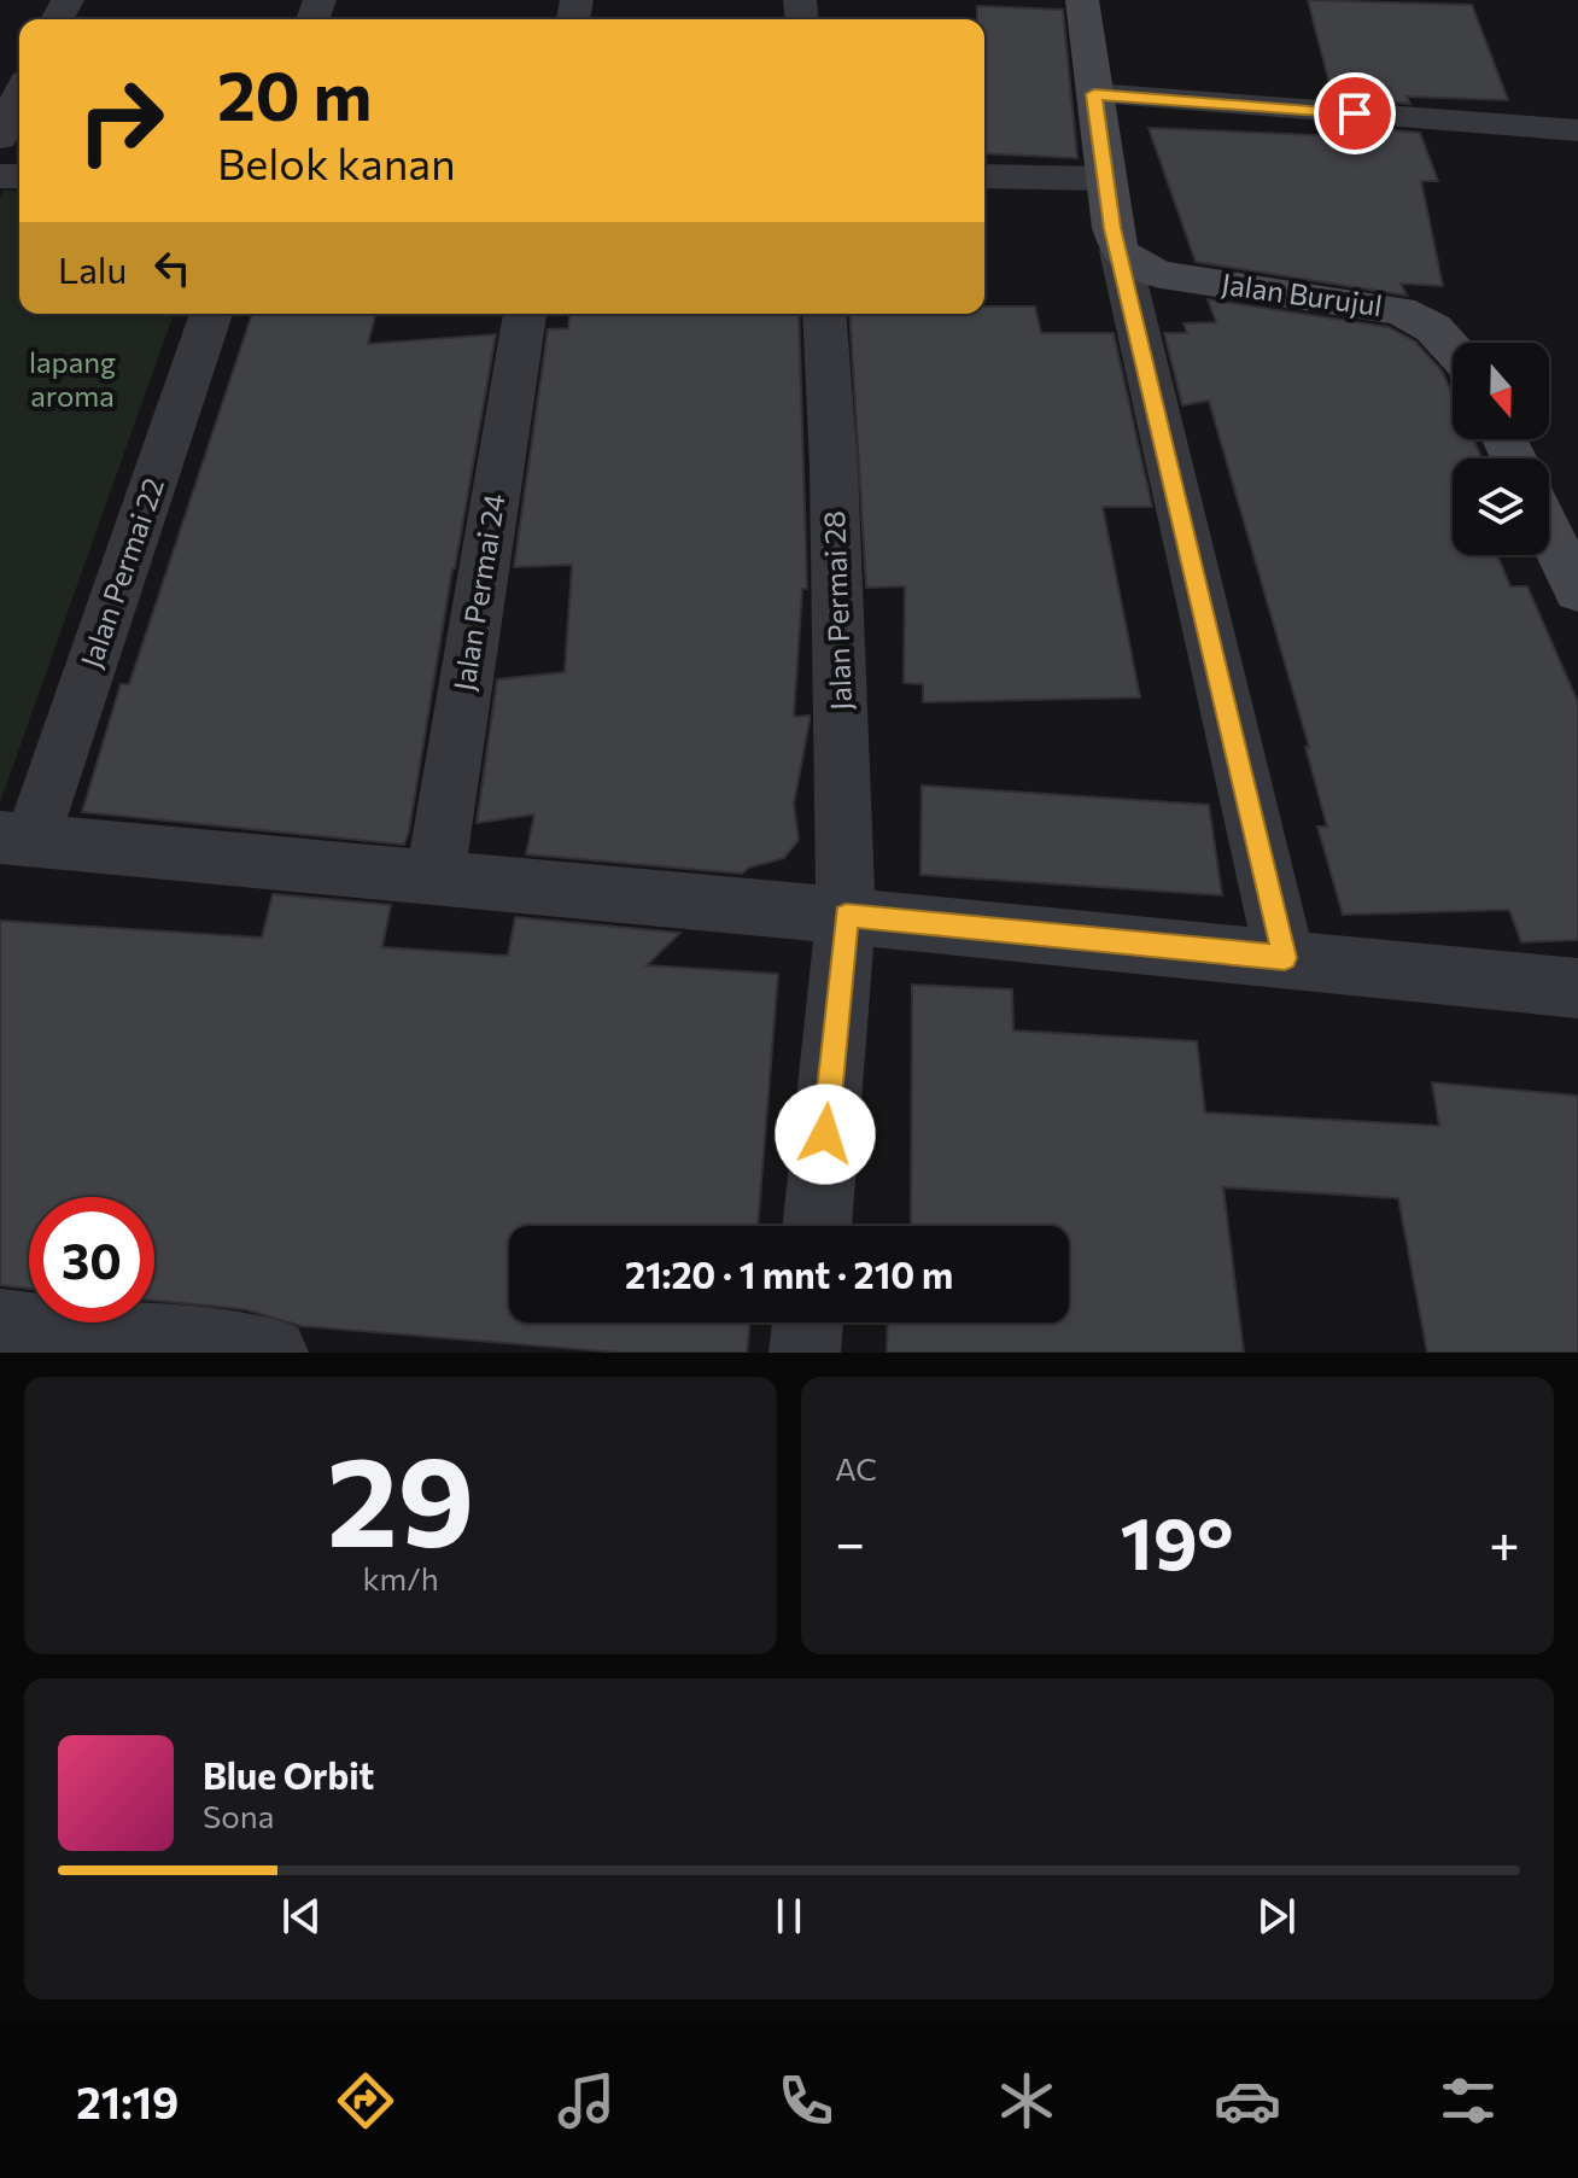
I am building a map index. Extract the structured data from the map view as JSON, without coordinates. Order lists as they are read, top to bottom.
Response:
{
  "streets": {
    "street": [
      "Jalan Burujul",
      "Jalan Permai 22",
      "Jalan Permai 24",
      "Jalan Permai 28"
    ]
  },
  "parks": ["lapang aroma"],
  "north": "bottom",
  "page": {
    "turn": ["20 m", "Belok kanan"],
    "then": "Lalu",
    "limit": "30",
    "trip": "21:20 · 1 mnt · 210 m",
    "tile": [
      ["29", "km/h"],
      "AC"
    ],
    "heat": ["−", "19°", "+"],
    "song": ["Blue Orbit", "Sona"],
    "tabs": "21:19"
  }
}
